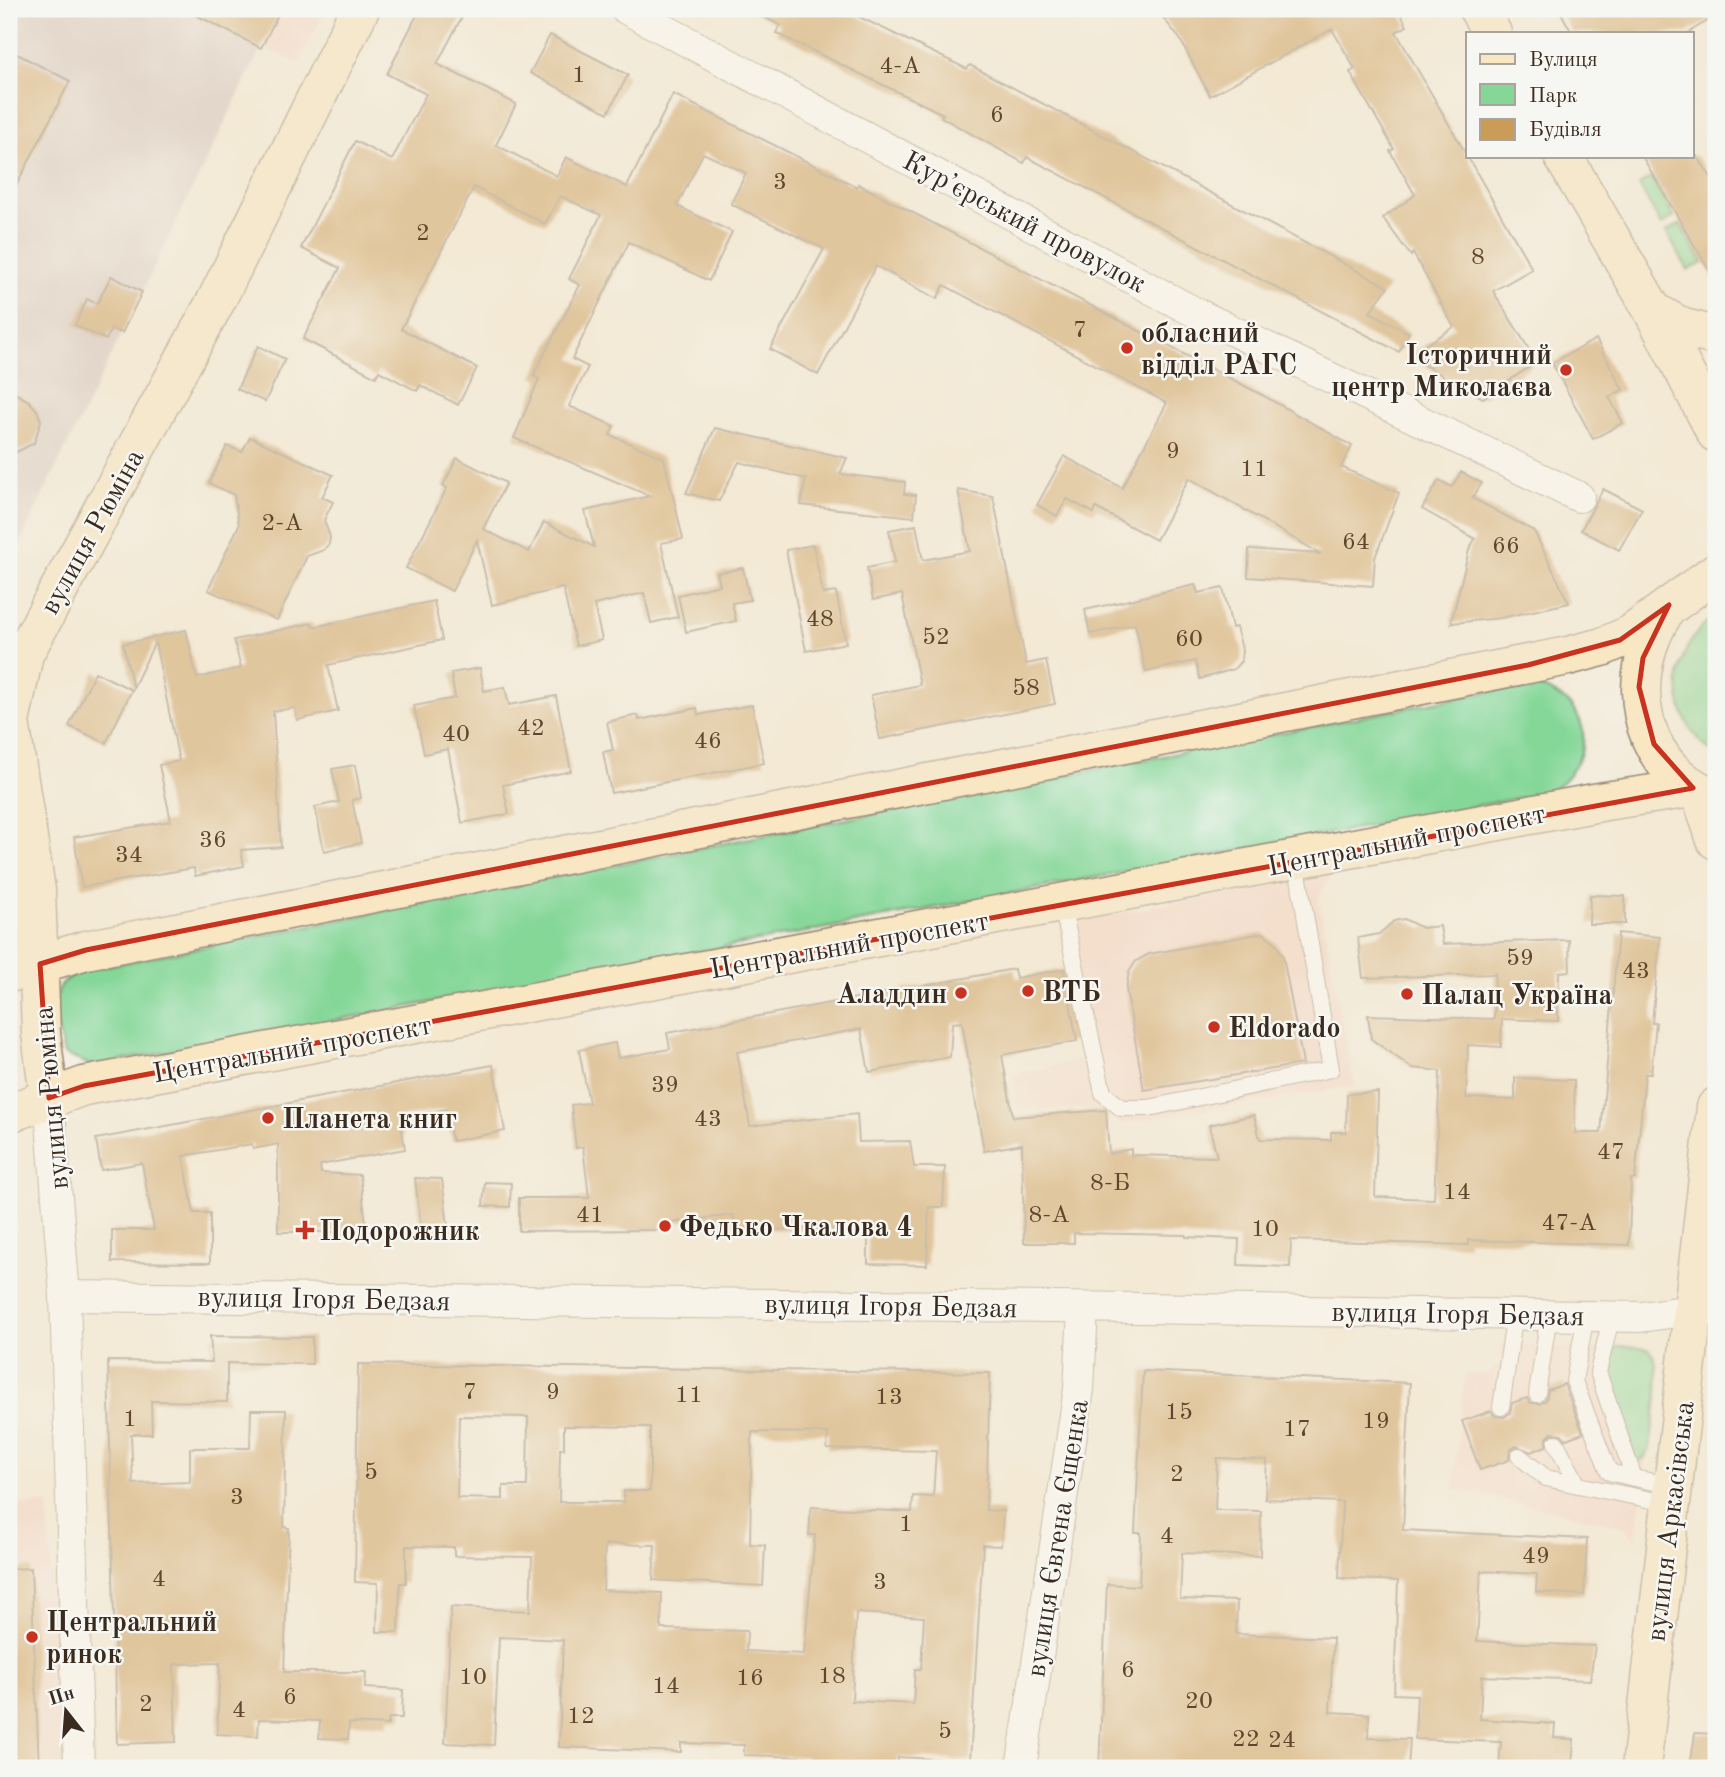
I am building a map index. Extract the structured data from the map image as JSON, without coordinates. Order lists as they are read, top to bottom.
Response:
{
  "streets": {
    "main road": ["вулиця Рюміна", "Центральний проспект", "вулиця Аркасівська"],
    "street": ["Курʼєрський провулок", "вулиця Ігоря Бедзая", "вулиця Євгена Єщенка"]
  },
  "crossings": [
    ["вулиця Рюміна", "Центральний проспект"],
    ["вулиця Рюміна", "вулиця Ігоря Бедзая"],
    ["вулиця Ігоря Бедзая", "вулиця Аркасівська"],
    ["вулиця Ігоря Бедзая", "вулиця Євгена Єщенка"]
  ],
  "places": {
    "other": [
      "обласний відділ РАГС",
      "Історичний центр Миколаєва",
      "ВТБ",
      "Аладдин",
      "Палац Україна",
      "Eldorado",
      "Планета книг",
      "Федько Чкалова 4",
      "Центральний ринок"
    ],
    "health": ["Подорожник"]
  },
  "house_numbers": [
    "4-А",
    "1",
    "6",
    "3",
    "2",
    "8",
    "7",
    "9",
    "11",
    "2-А",
    "64",
    "66",
    "48",
    "52",
    "60",
    "58",
    "42",
    "40",
    "46",
    "36",
    "34",
    "59",
    "43",
    "39",
    "43",
    "47",
    "8-Б",
    "14",
    "41",
    "8-А",
    "47-А",
    "10",
    "7",
    "9",
    "11",
    "13",
    "15",
    "1",
    "19",
    "17",
    "5",
    "2",
    "3",
    "1",
    "4",
    "49",
    "4",
    "3",
    "6",
    "18",
    "10",
    "16",
    "14",
    "6",
    "20",
    "2",
    "4",
    "12",
    "5",
    "22",
    "24"
  ],
  "legend": ["Вулиця", "Парк", "Будівля"],
  "north": "top"
}
